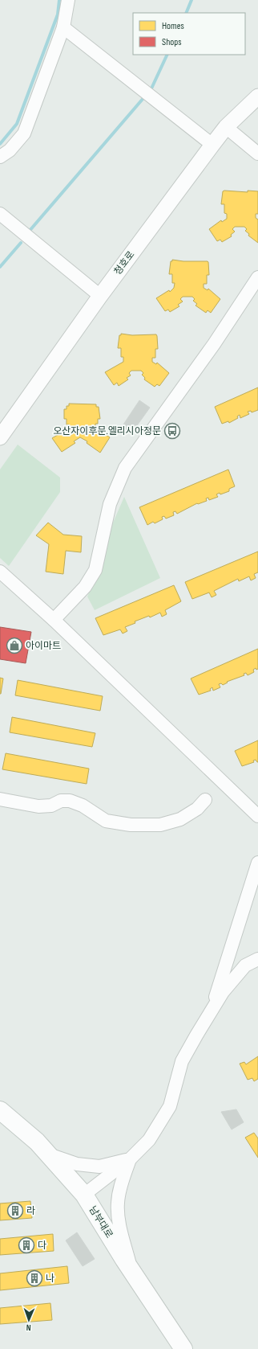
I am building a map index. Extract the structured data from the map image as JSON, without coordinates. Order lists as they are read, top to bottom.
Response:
{
  "streets": {
    "main road": ["남부대로"],
    "street": ["청호로"]
  },
  "places": {
    "bus stop": ["오산자이후문.엘리시아정문"],
    "shop": ["아이마트"],
    "building": ["라", "다", "나"]
  },
  "legend": ["Homes", "Shops"],
  "north": "bottom"
}
